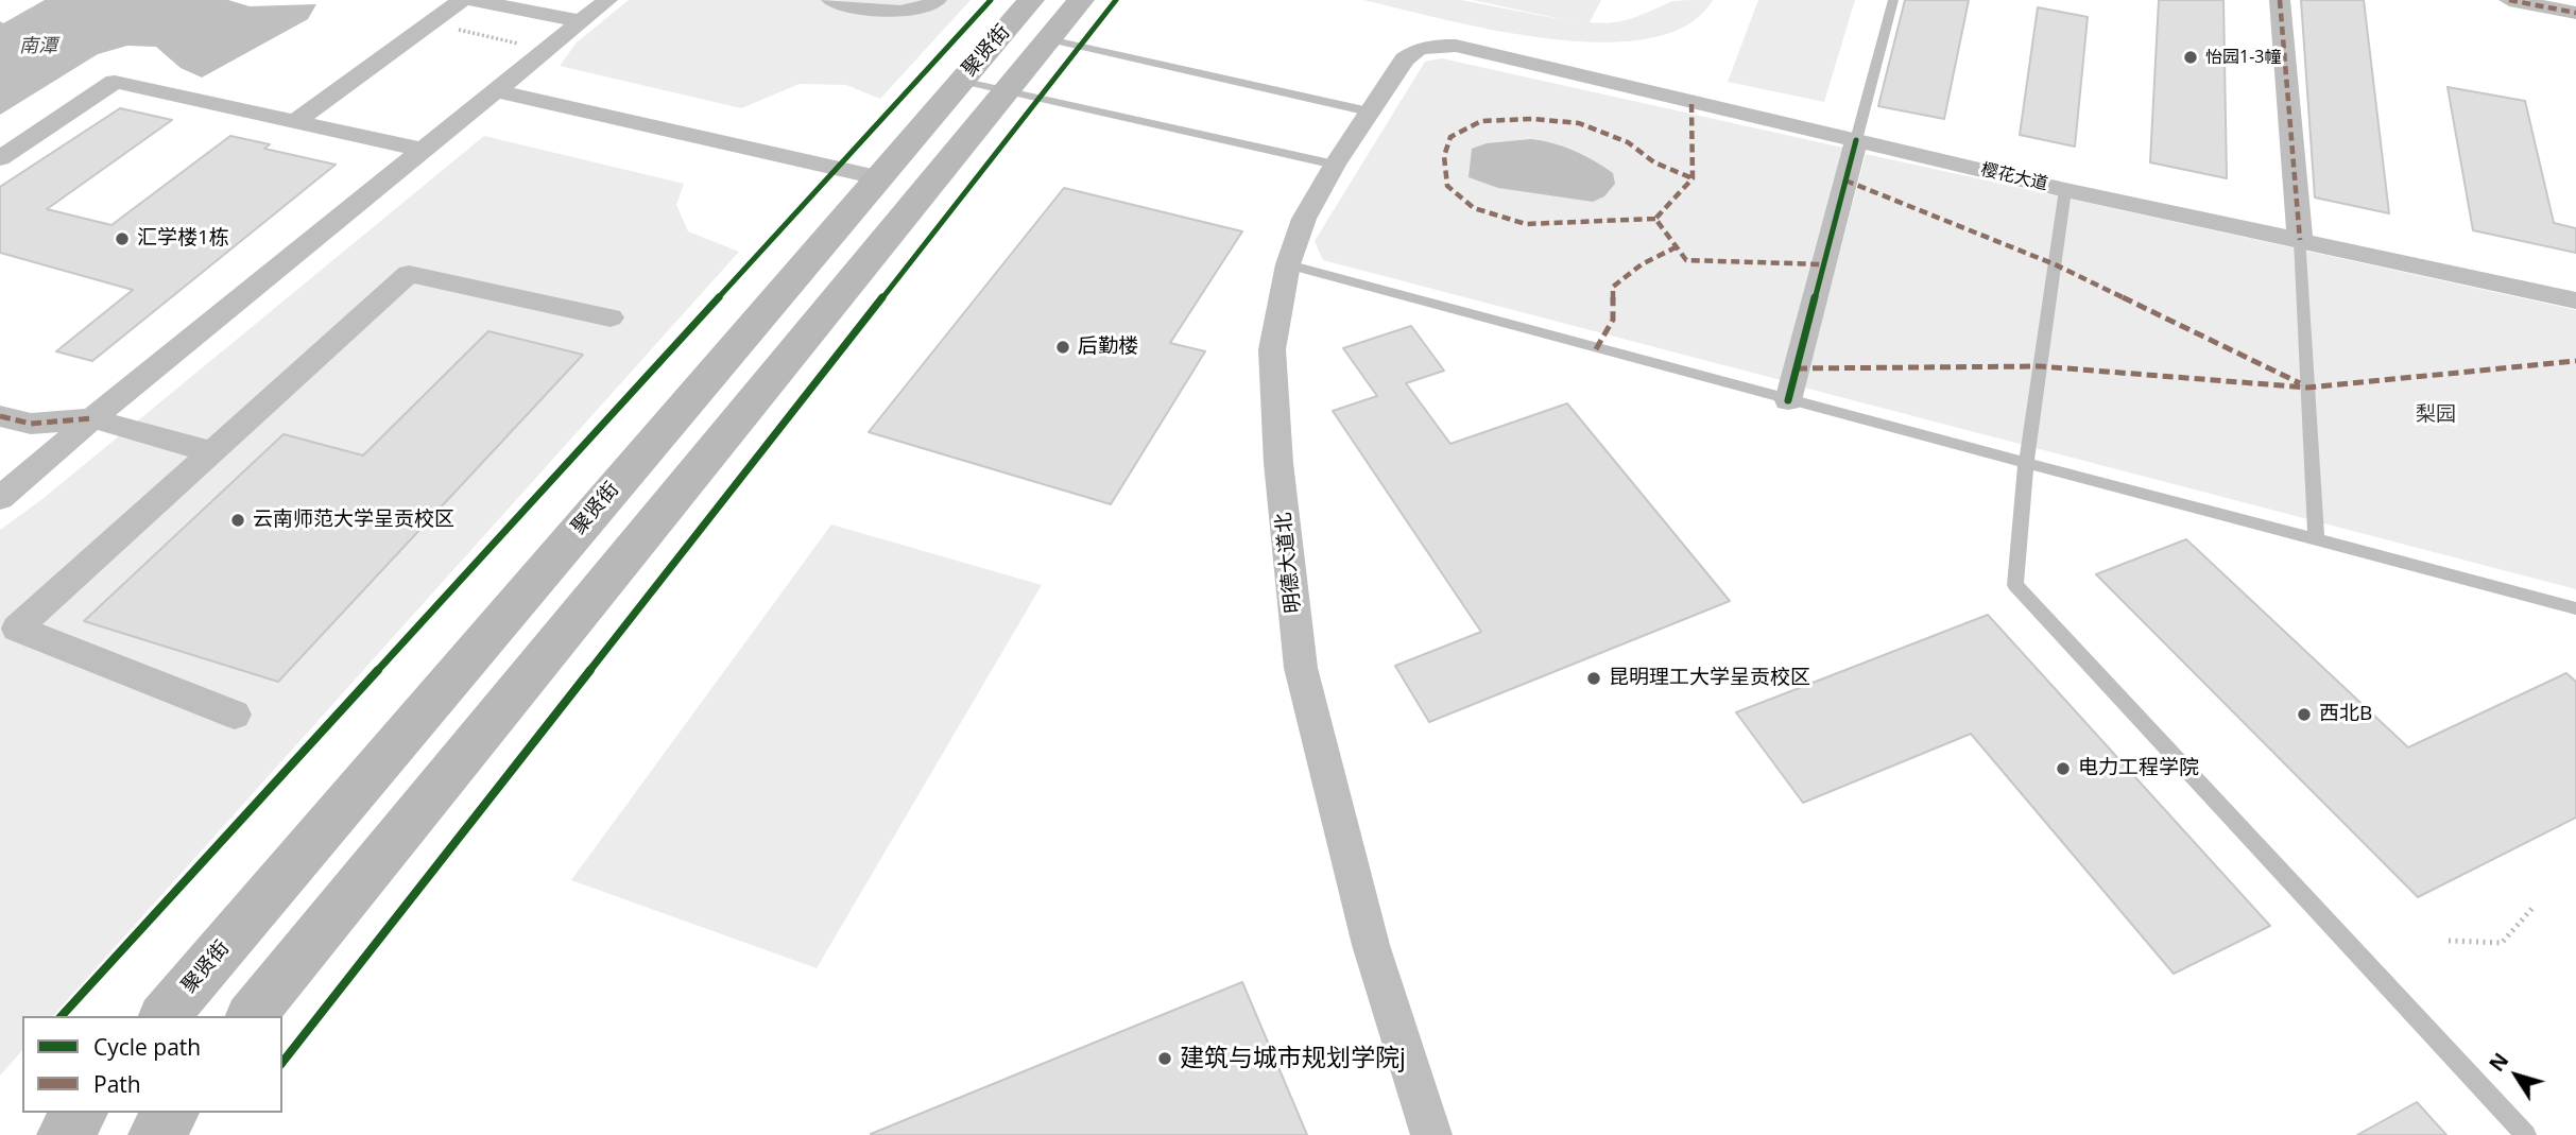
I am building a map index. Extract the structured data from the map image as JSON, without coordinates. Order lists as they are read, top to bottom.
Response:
{
  "streets": {
    "main road": ["聚贤街"],
    "street": ["樱花大道", "明德大道北"]
  },
  "crossings": [
    ["樱花大道", "明德大道北"]
  ],
  "water": ["南潭"],
  "parks": ["梨园"],
  "places": [
    "怡园1-3幢",
    "汇学楼1栋",
    "后勤楼",
    "云南师范大学呈贡校区",
    "昆明理工大学呈贡校区",
    "西北B",
    "电力工程学院",
    "建筑与城市规划学院j"
  ],
  "legend": ["Cycle path", "Path"],
  "north": "top left"
}
